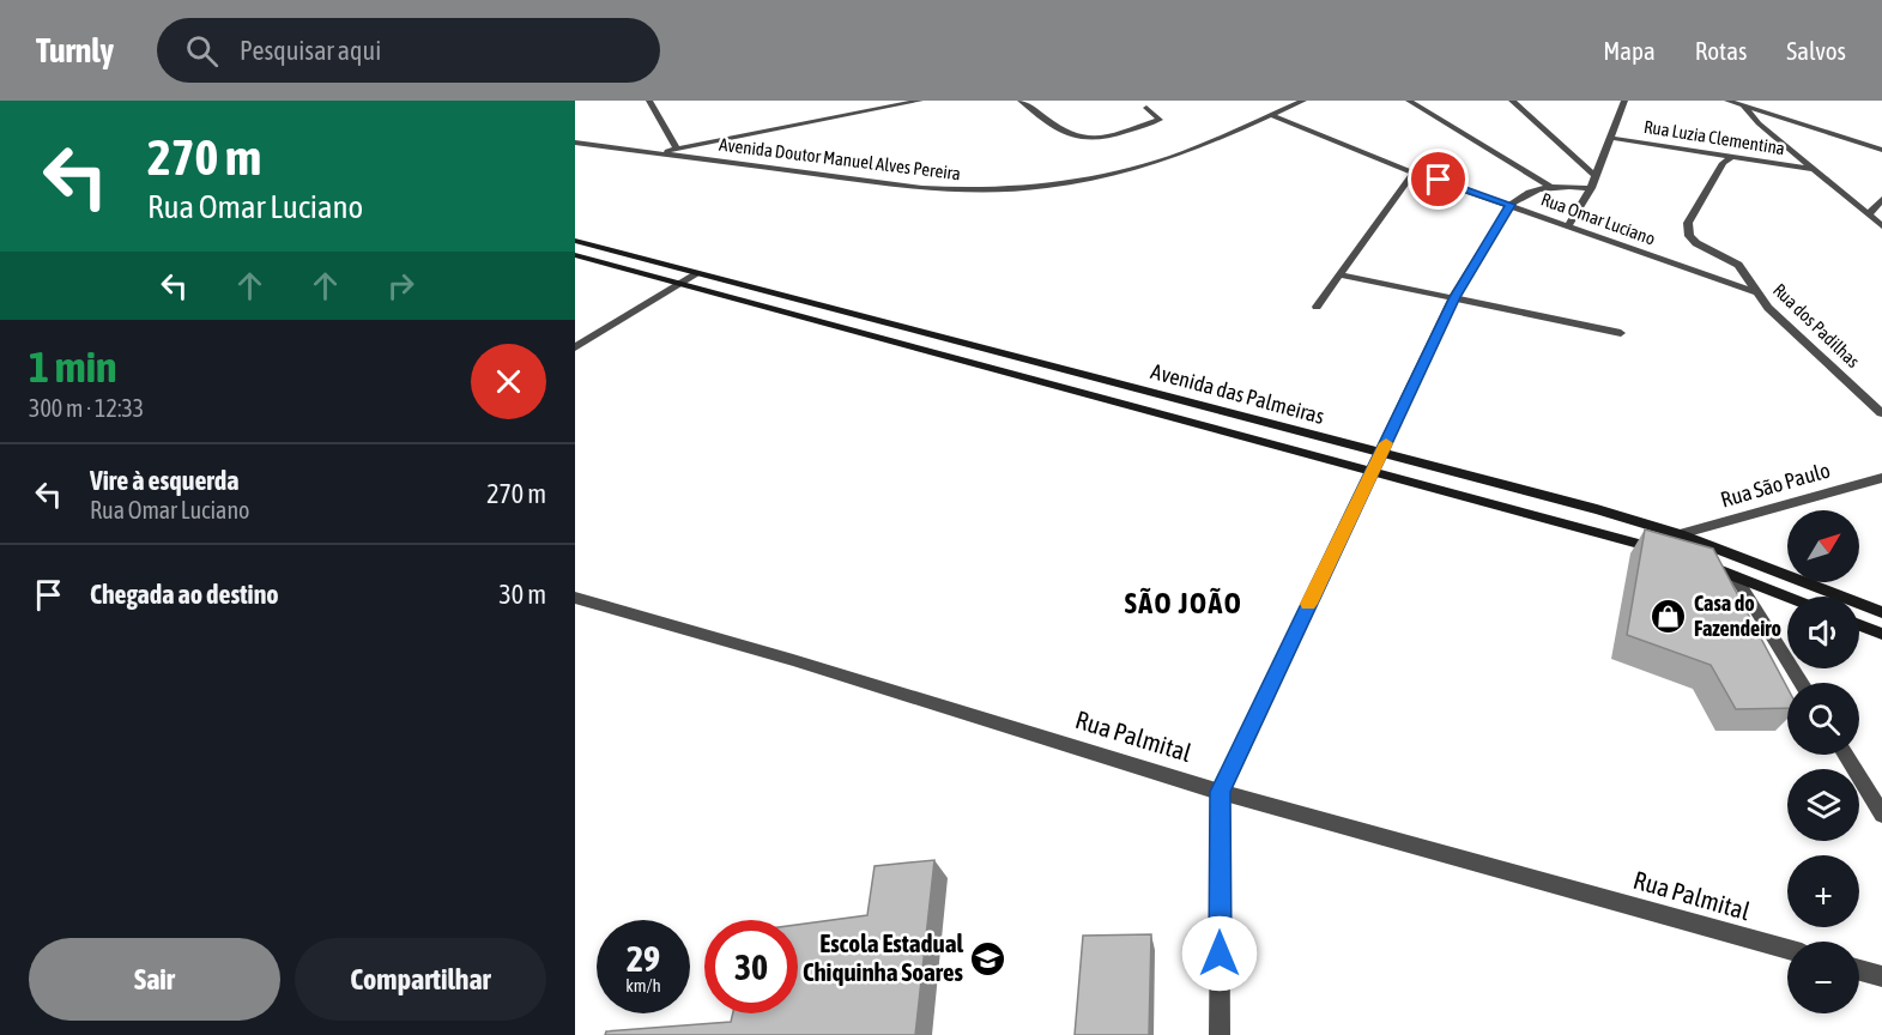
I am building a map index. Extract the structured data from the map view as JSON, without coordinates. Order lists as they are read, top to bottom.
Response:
{
  "streets": {
    "main road": ["Avenida das Palmeiras"],
    "street": [
      "Rua Luzia Clementina",
      "Avenida Doutor Manuel Alves Pereira",
      "Rua Omar Luciano",
      "Rua dos Padilhas",
      "Rua São Paulo",
      "Rua Palmital"
    ]
  },
  "crossings": [
    ["Avenida Doutor Manuel Alves Pereira", "Rua Omar Luciano"],
    ["Rua Omar Luciano", "Rua dos Padilhas"],
    ["Avenida das Palmeiras", "Rua São Paulo"]
  ],
  "districts": ["SÃO JOÃO"],
  "places": {
    "shop": ["Casa do Fazendeiro"],
    "school or university": ["Escola Estadual Chiquinha Soares"]
  },
  "north": "top right",
  "page": {
    "header": "Turnly",
    "search": "Pesquisar aqui",
    "nav": ["Mapa", "Rotas", "Salvos"],
    "turn": ["270 m", "Rua Omar Luciano"],
    "heading": ["1 min", "300 m · 12:33"],
    "list": [
      {
        "name": "Vire à esquerda",
        "note": "Rua Omar Luciano",
        "value": "270 m"
      },
      {
        "name": "Chegada ao destino",
        "value": "30 m"
      }
    ],
    "map_buttons": ["+", "−"],
    "speed": "29 km/h",
    "limit": "30",
    "buttons": ["Sair", "Compartilhar"]
  }
}
